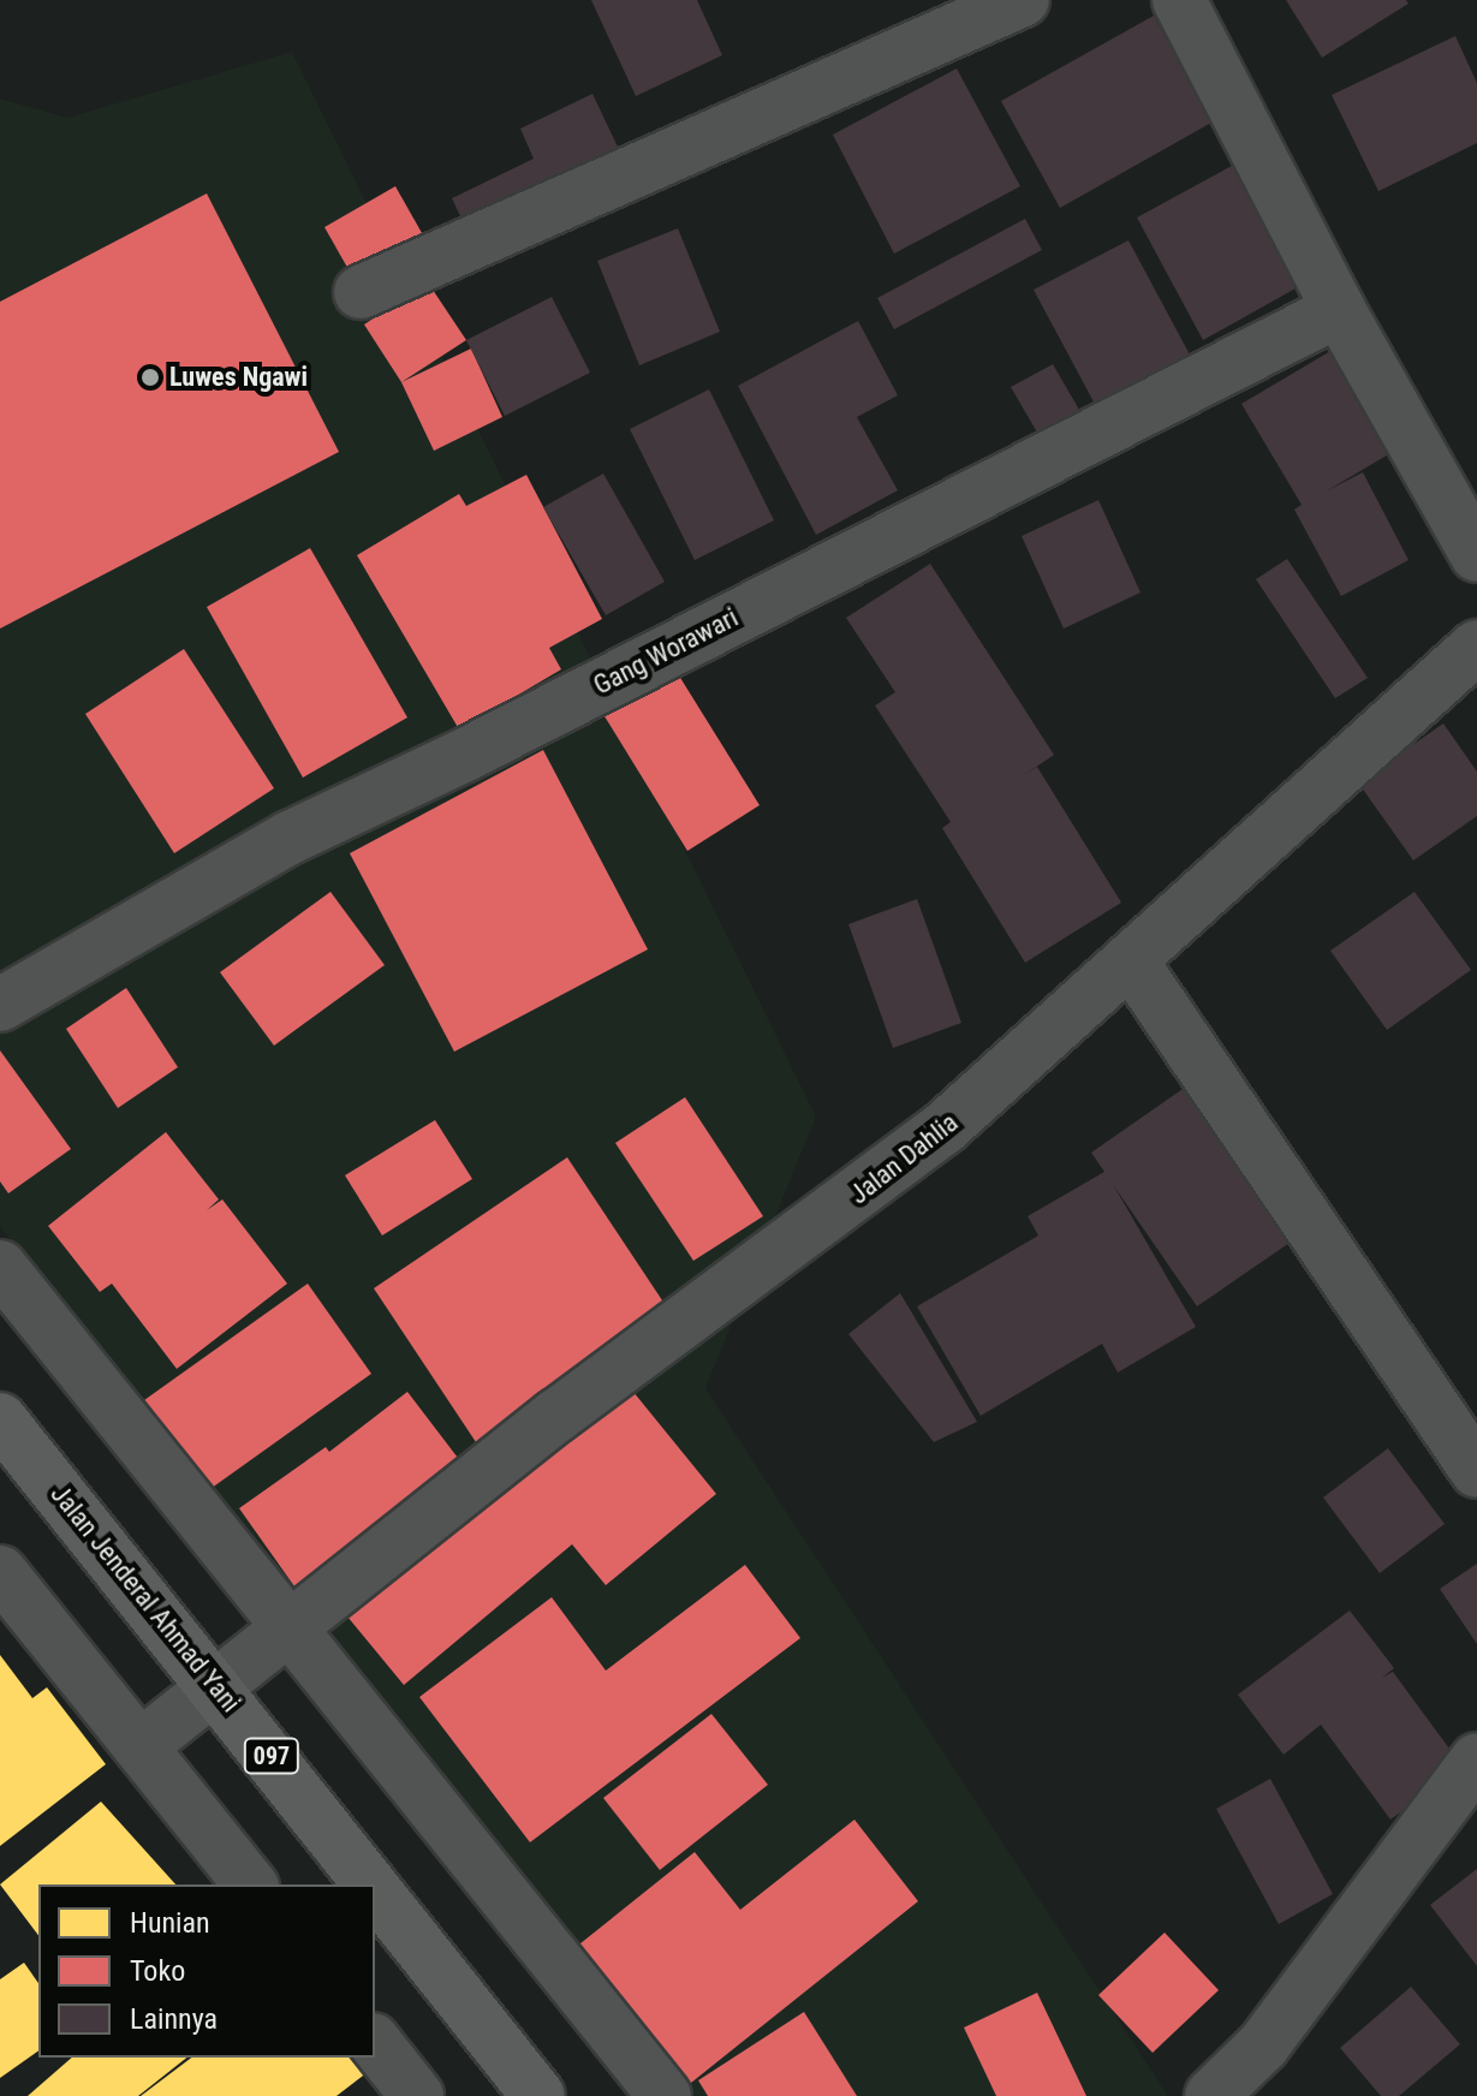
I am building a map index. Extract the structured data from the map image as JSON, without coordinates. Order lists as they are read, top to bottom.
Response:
{
  "streets": {
    "main road": ["Jalan Jenderal Ahmad Yani", "097"],
    "street": ["Gang Worawari", "Jalan Dahlia"]
  },
  "crossings": [
    ["Jalan Dahlia", "Jalan Jenderal Ahmad Yani"]
  ],
  "places": ["Luwes Ngawi"],
  "legend": ["Hunian", "Toko", "Lainnya"]
}
